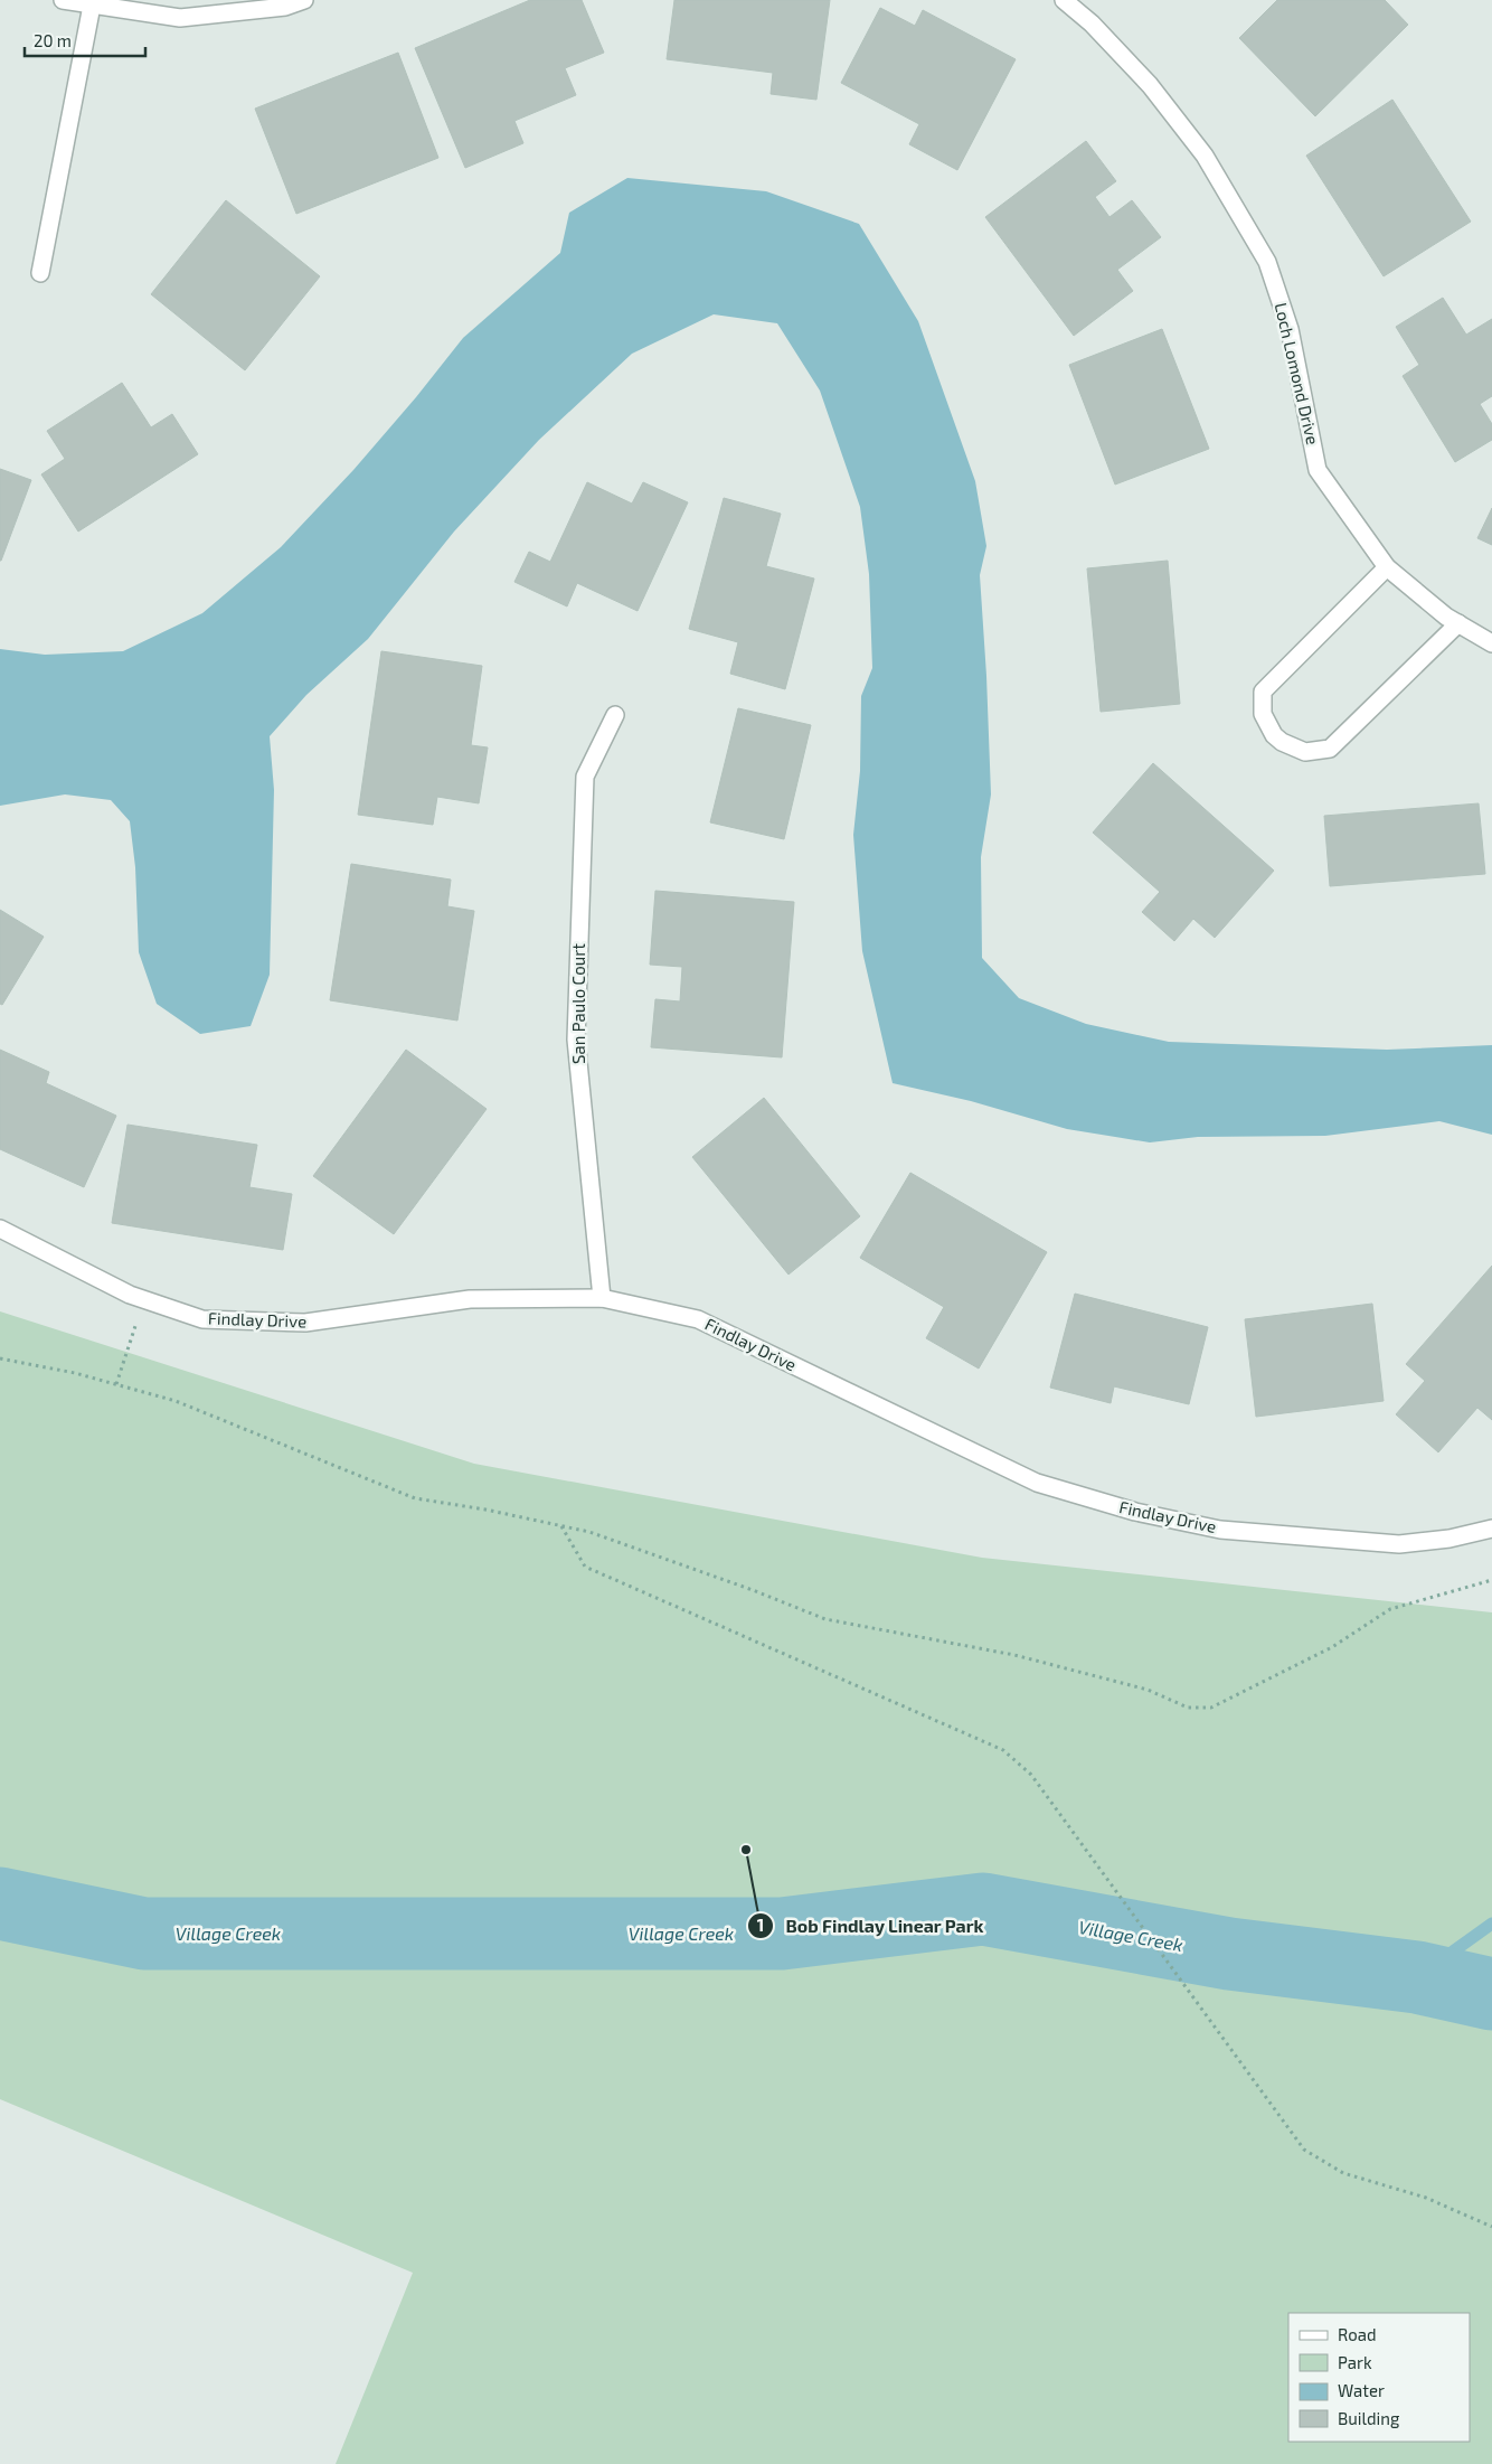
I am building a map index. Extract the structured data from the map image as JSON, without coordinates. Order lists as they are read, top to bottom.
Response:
{
  "streets": {
    "street": ["Loch Lomond Drive", "San Paulo Court", "Findlay Drive"]
  },
  "crossings": [
    ["San Paulo Court", "Findlay Drive"]
  ],
  "water": ["Village Creek"],
  "places": ["Bob Findlay Linear Park"],
  "legend": [
    "Road",
    "Park",
    "Water",
    "Building"
  ],
  "scale_bar": "20 m"
}
